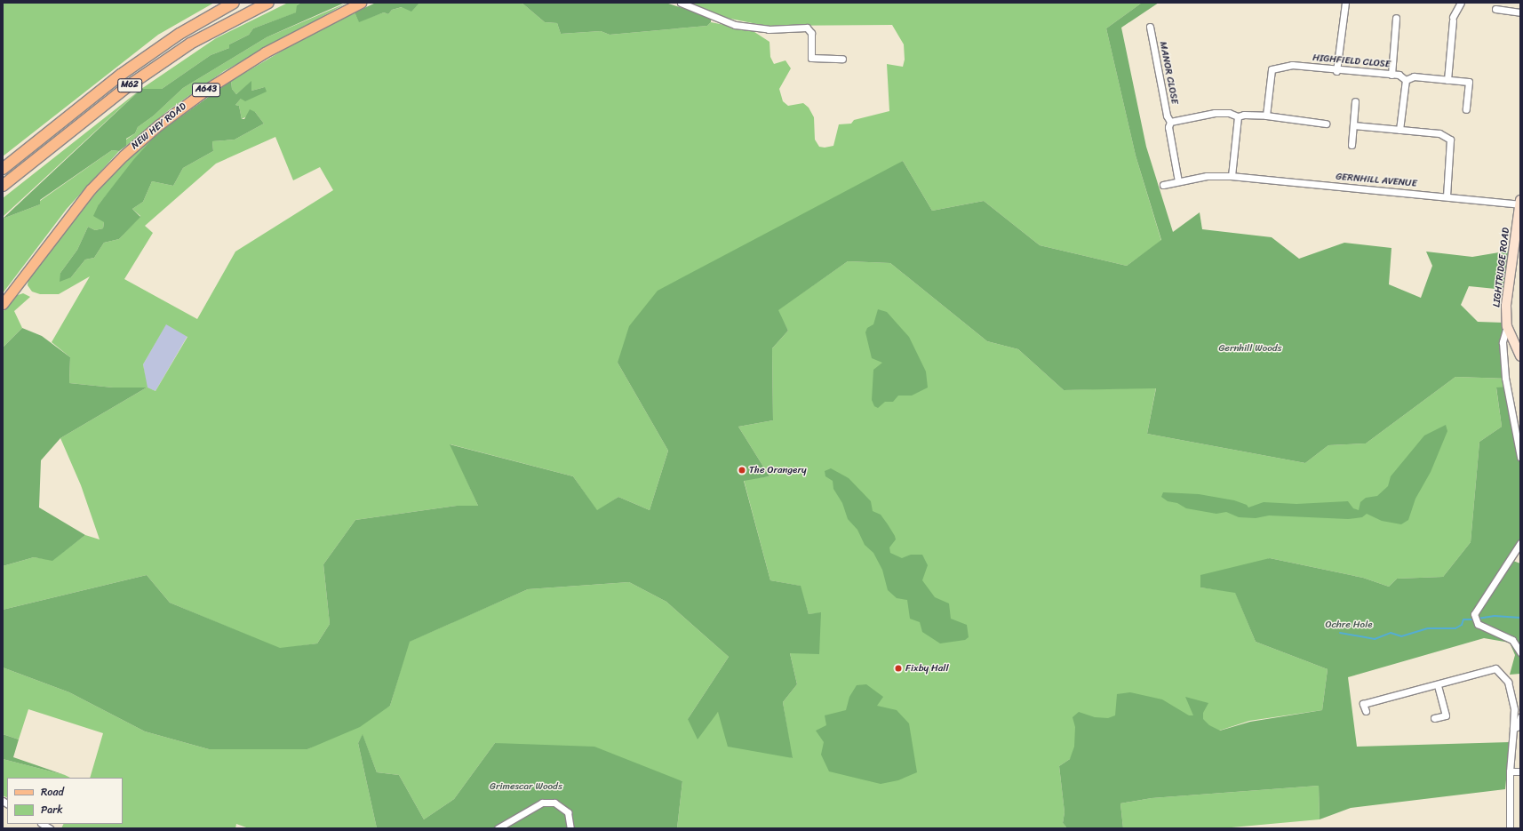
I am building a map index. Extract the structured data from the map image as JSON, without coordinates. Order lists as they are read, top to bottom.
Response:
{
  "streets": {
    "highway": ["M62"],
    "main road": ["A643", "NEW HEY ROAD"],
    "street": [
      "HIGHFIELD CLOSE",
      "MANOR CLOSE",
      "GERNHILL AVENUE",
      "LIGHTRIDGE ROAD"
    ]
  },
  "crossings": [
    ["MANOR CLOSE", "GERNHILL AVENUE"],
    ["GERNHILL AVENUE", "LIGHTRIDGE ROAD"]
  ],
  "parks": ["Gernhill Woods", "Ochre Hole", "Grimescar Woods"],
  "places": ["The Orangery", "Fixby Hall"],
  "legend": ["Road", "Park"]
}
